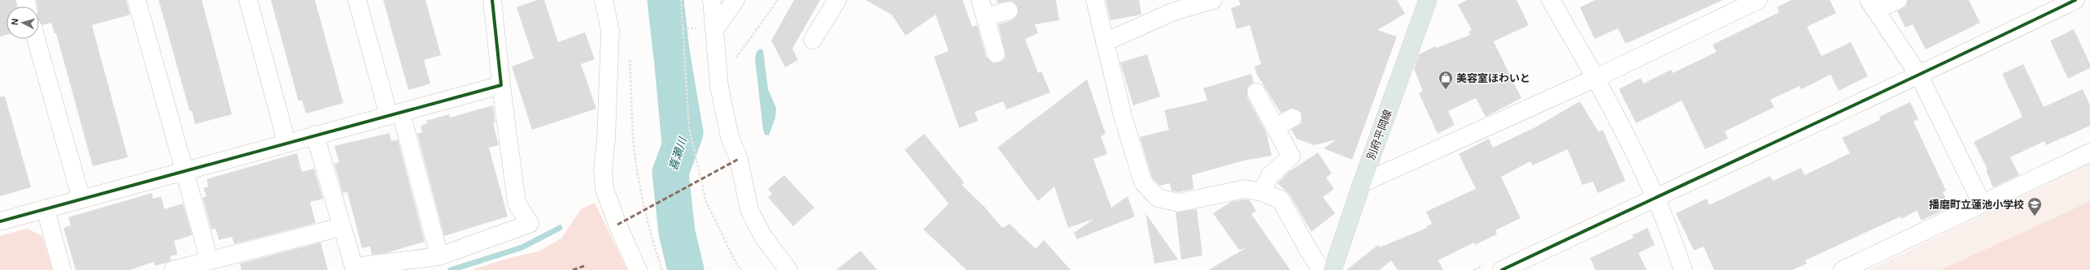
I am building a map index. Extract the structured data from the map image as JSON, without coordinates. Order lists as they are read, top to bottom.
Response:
{
  "streets": {
    "main road": ["別府平岡線"]
  },
  "water": ["喜瀬川"],
  "places": {
    "shop": ["美容室ほわいと"],
    "school or university": ["播磨町立蓮池小学校"]
  },
  "north": "left"
}
